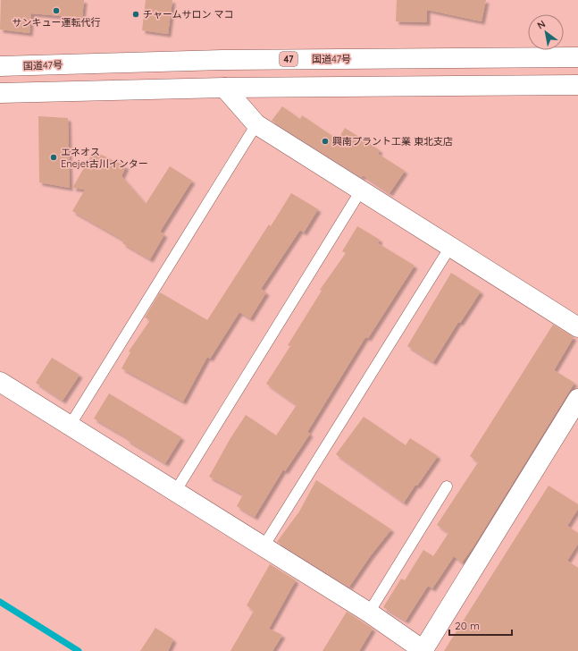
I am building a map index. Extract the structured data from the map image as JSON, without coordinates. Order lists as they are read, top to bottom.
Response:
{
  "streets": {
    "main road": ["47", "国道47号"]
  },
  "places": [
    "サンキュー運転代行",
    "チャームサロン マコ",
    "興南プラント工業 東北支店",
    "エネオス Enejet古川インター"
  ],
  "scale_bar": "20 m",
  "north": "top left"
}
